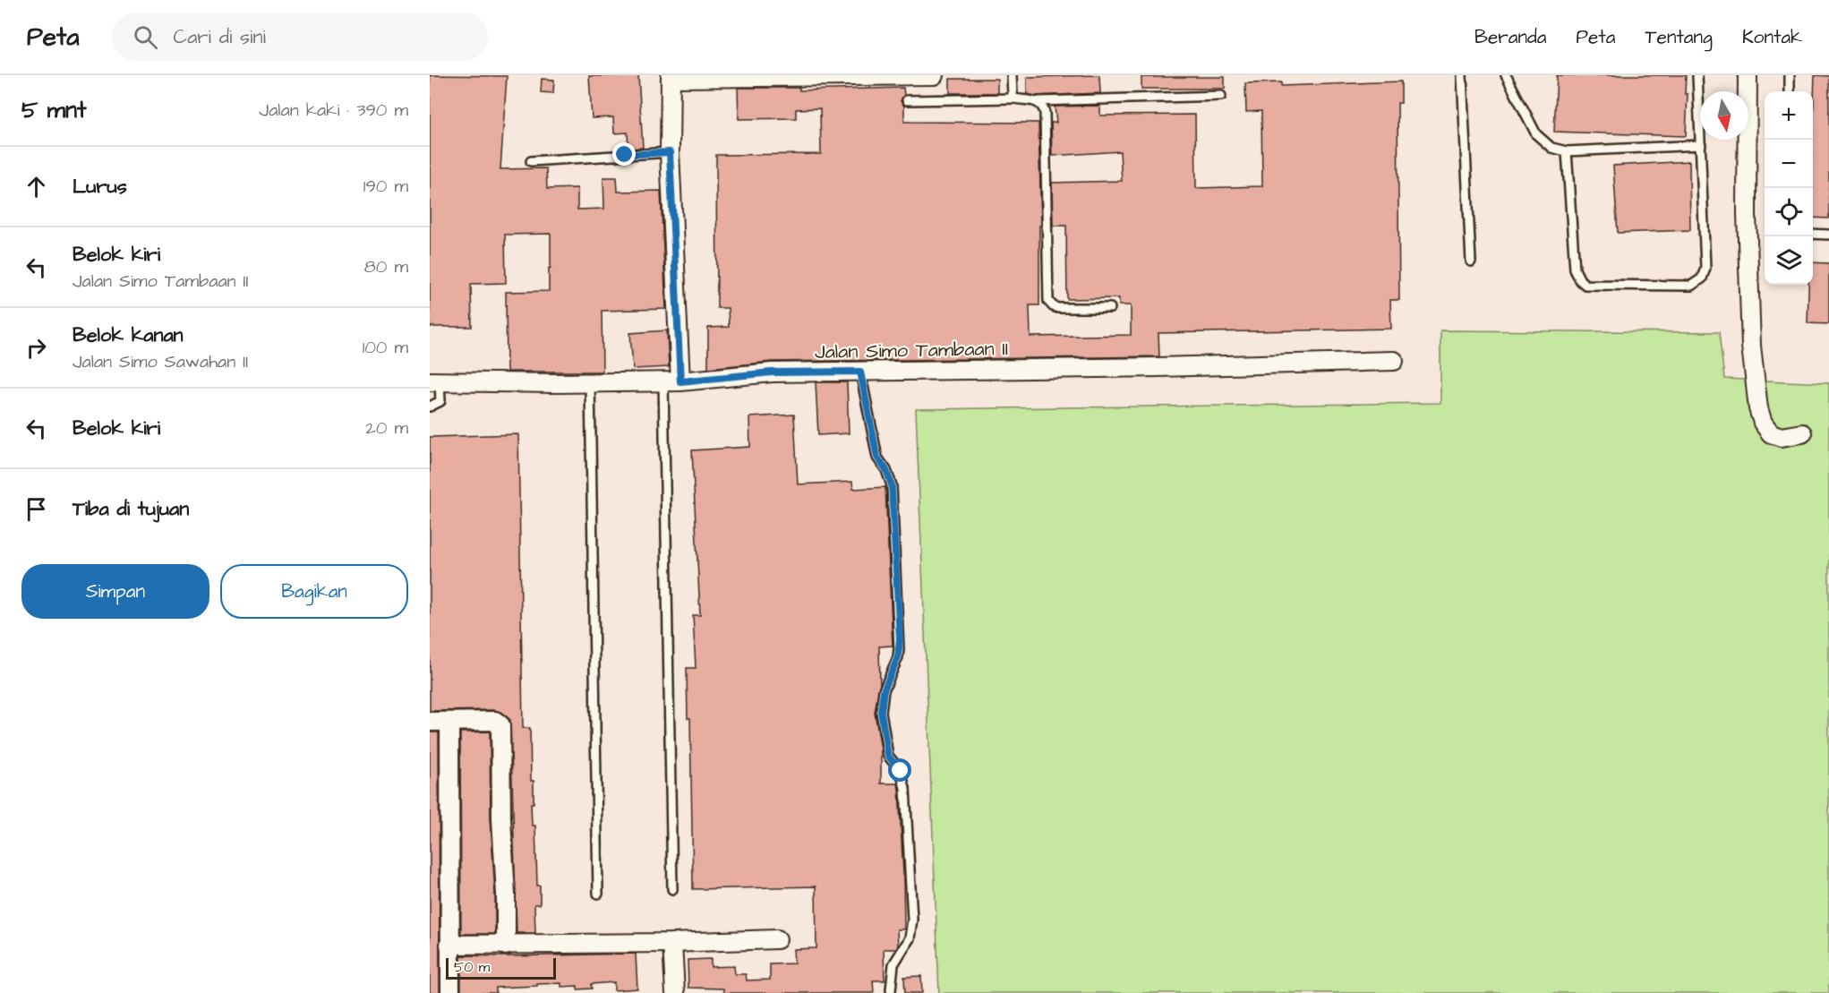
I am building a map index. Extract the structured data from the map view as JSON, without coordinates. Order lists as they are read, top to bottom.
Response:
{
  "streets": {
    "street": ["Jalan Simo Tambaan II"]
  },
  "scale_bar": "50 m",
  "north": "bottom",
  "page": {
    "header": "Peta",
    "search": "Cari di sini",
    "nav": [
      "Beranda",
      "Peta",
      "Tentang",
      "Kontak"
    ],
    "heading": ["5 mnt", "Jalan kaki · 390 m"],
    "map_buttons": ["+", "−"],
    "list": [
      ["Lurus", "190 m"],
      ["Belok kiri", "Jalan Simo Tambaan II", "80 m"],
      ["Belok kanan", "Jalan Simo Sawahan II", "100 m"],
      ["Belok kiri", "20 m"],
      "Tiba di tujuan"
    ],
    "buttons": ["Simpan", "Bagikan"],
    "scale": "50 m"
  }
}
